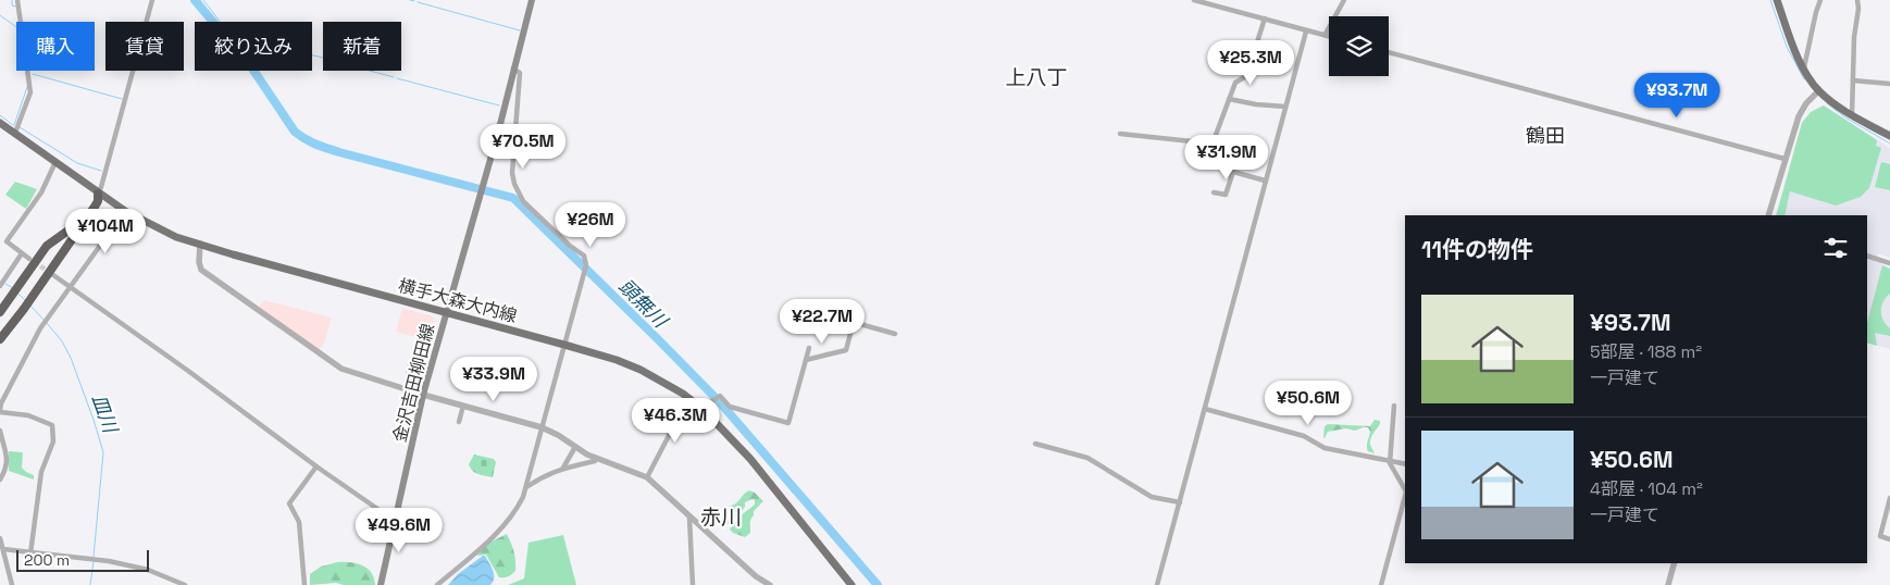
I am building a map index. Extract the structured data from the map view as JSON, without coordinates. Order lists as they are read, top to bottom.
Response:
{
  "streets": {
    "main road": ["横手大森大内線", "金沢吉田柳田線"]
  },
  "crossings": [
    ["横手大森大内線", "金沢吉田柳田線"]
  ],
  "districts": ["上八丁", "鶴田", "赤川"],
  "water": ["頭無川", "皿川"],
  "scale_bar": "200 m",
  "page": {
    "chip": [
      "購入",
      "賃貸",
      "絞り込み",
      "新着"
    ],
    "price": [
      "¥25.3M",
      "¥93.7M",
      "¥70.5M",
      "¥31.9M",
      "¥26M",
      "¥104M",
      "¥22.7M",
      "¥33.9M",
      "¥50.6M",
      "¥46.3M",
      "¥49.6M"
    ],
    "heading": "11件の物件",
    "list": [
      {
        "name": "¥93.7M",
        "note": "5部屋 · 188 m² · 一戸建て"
      },
      {
        "name": "¥50.6M",
        "note": "4部屋 · 104 m² · 一戸建て"
      }
    ],
    "scale": "200 m"
  }
}
